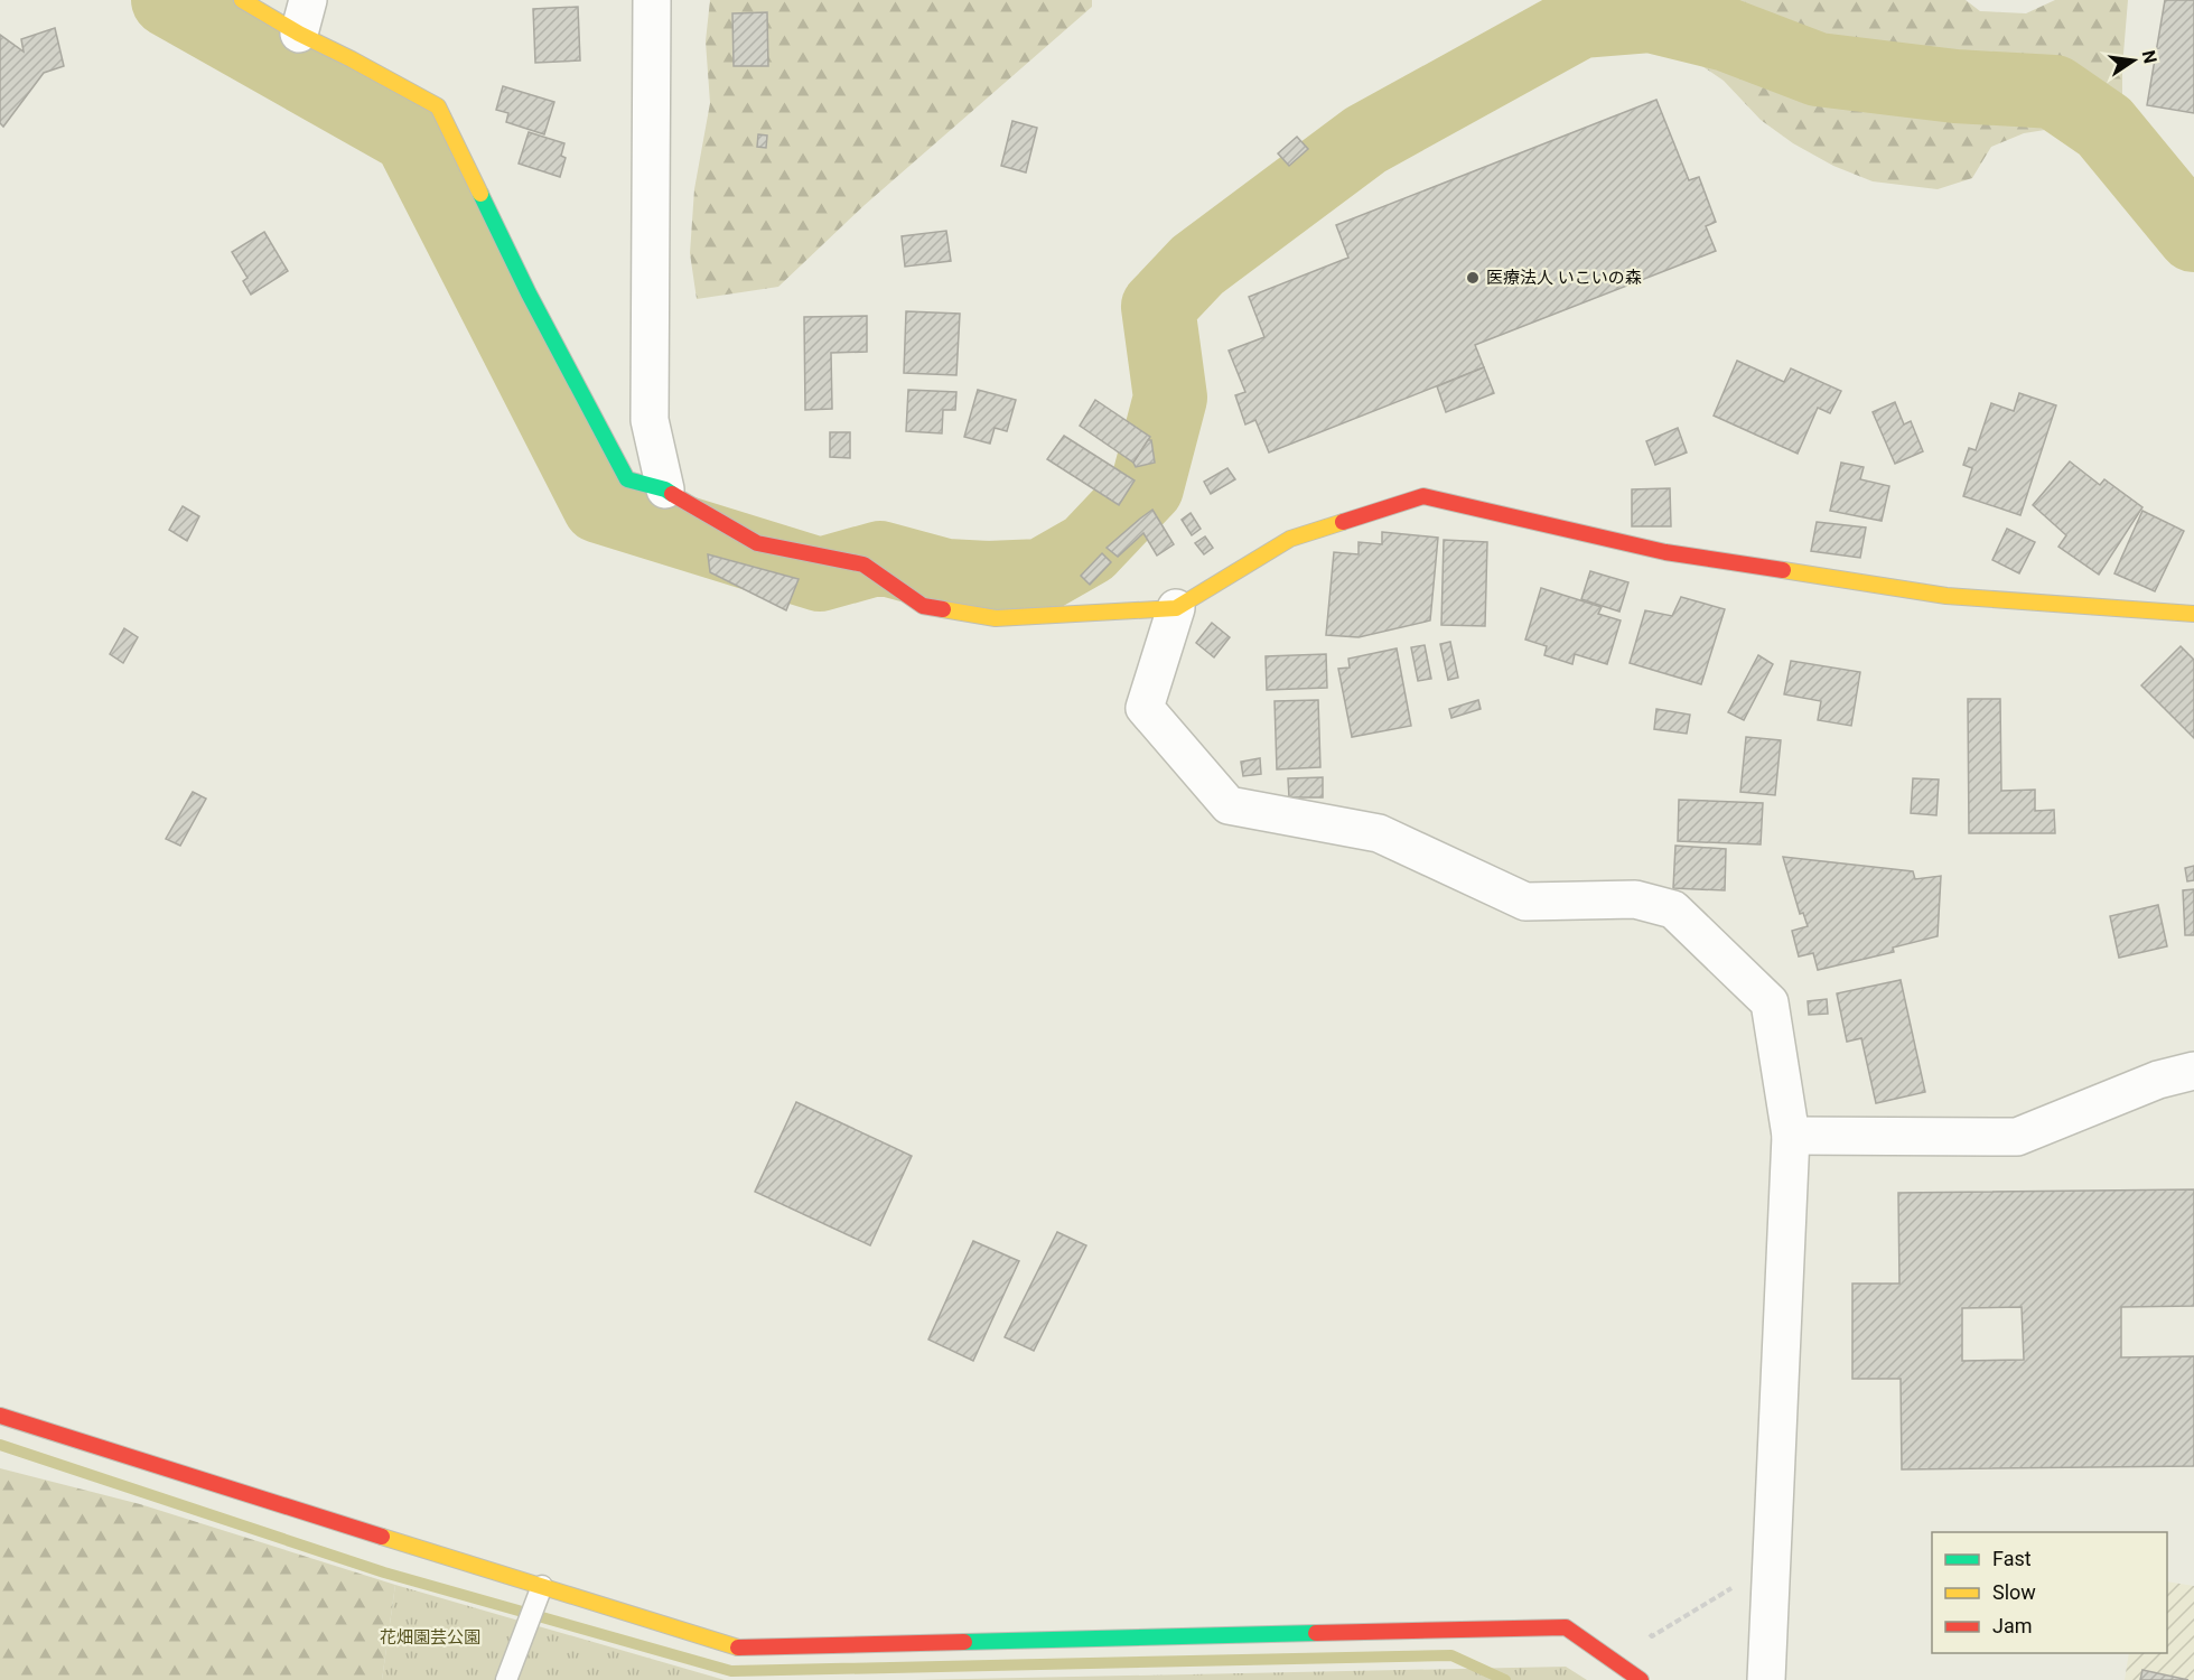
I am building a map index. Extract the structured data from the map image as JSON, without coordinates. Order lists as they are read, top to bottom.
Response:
{
  "parks": ["花畑園芸公園"],
  "places": ["医療法人 いこいの森"],
  "legend": ["Fast", "Slow", "Jam"],
  "north": "right"
}
